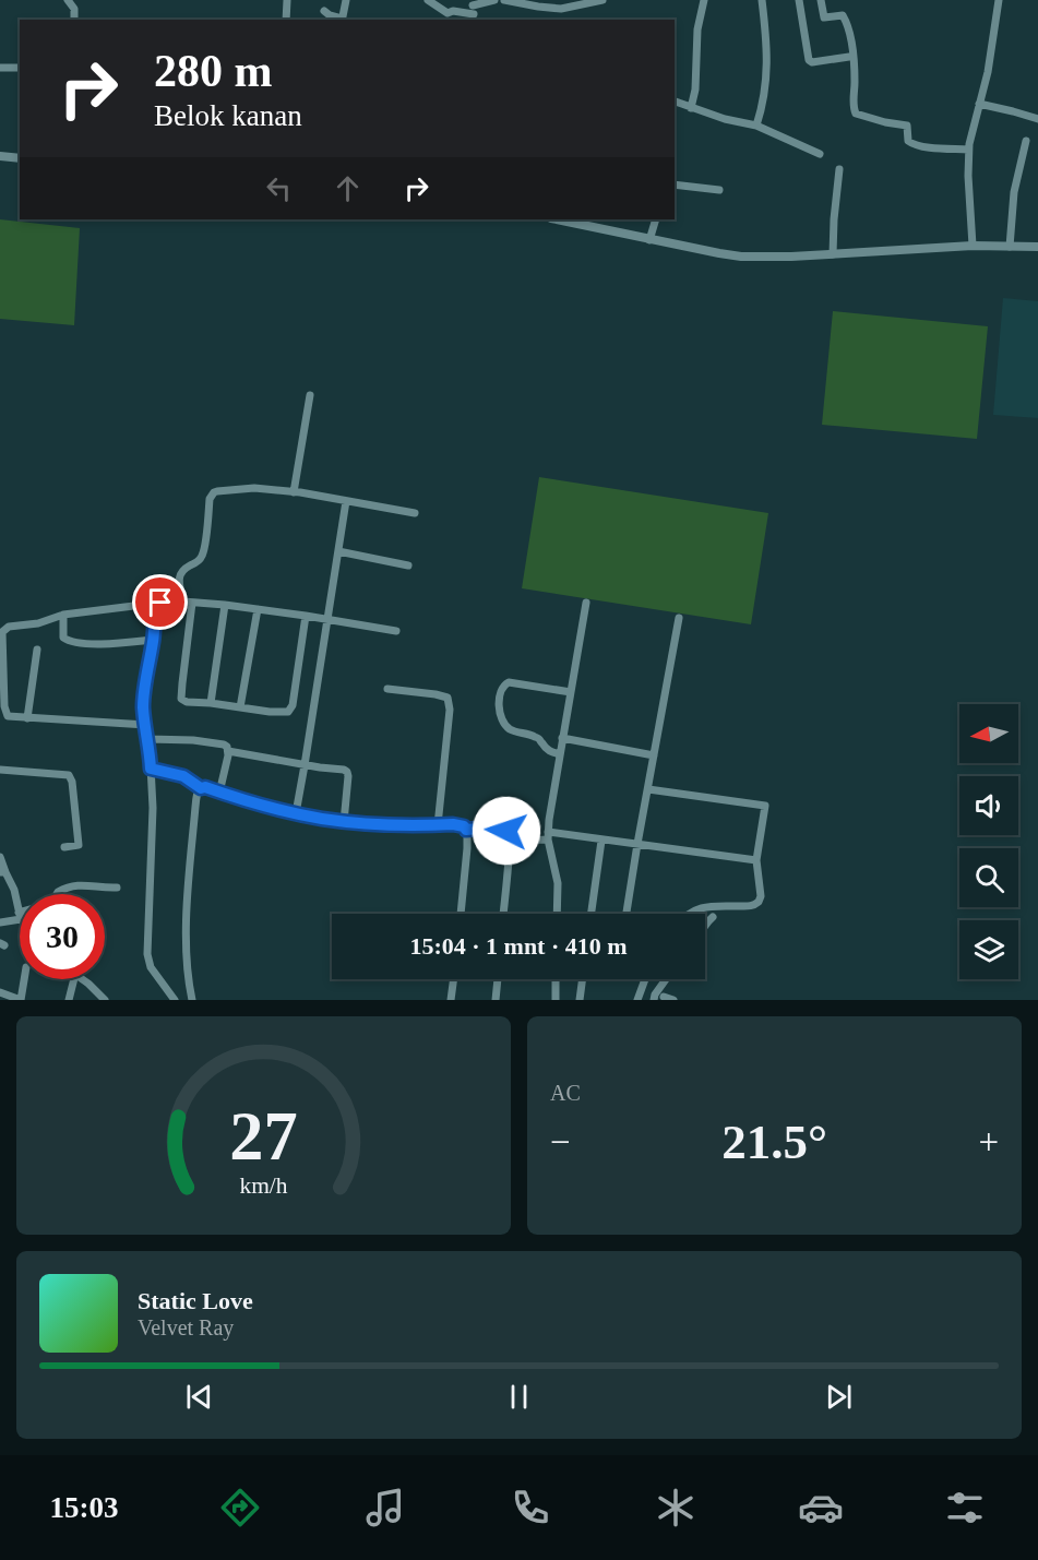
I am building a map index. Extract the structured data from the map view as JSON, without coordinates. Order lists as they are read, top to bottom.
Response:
{
  "north": "left",
  "page": {
    "turn": ["280 m", "Belok kanan"],
    "limit": "30",
    "trip": "15:04 · 1 mnt · 410 m",
    "tile": "AC",
    "heat": ["−", "21.5°", "+"],
    "song": ["Static Love", "Velvet Ray"],
    "tabs": "15:03",
    "gauge": ["27", "km/h"]
  }
}
